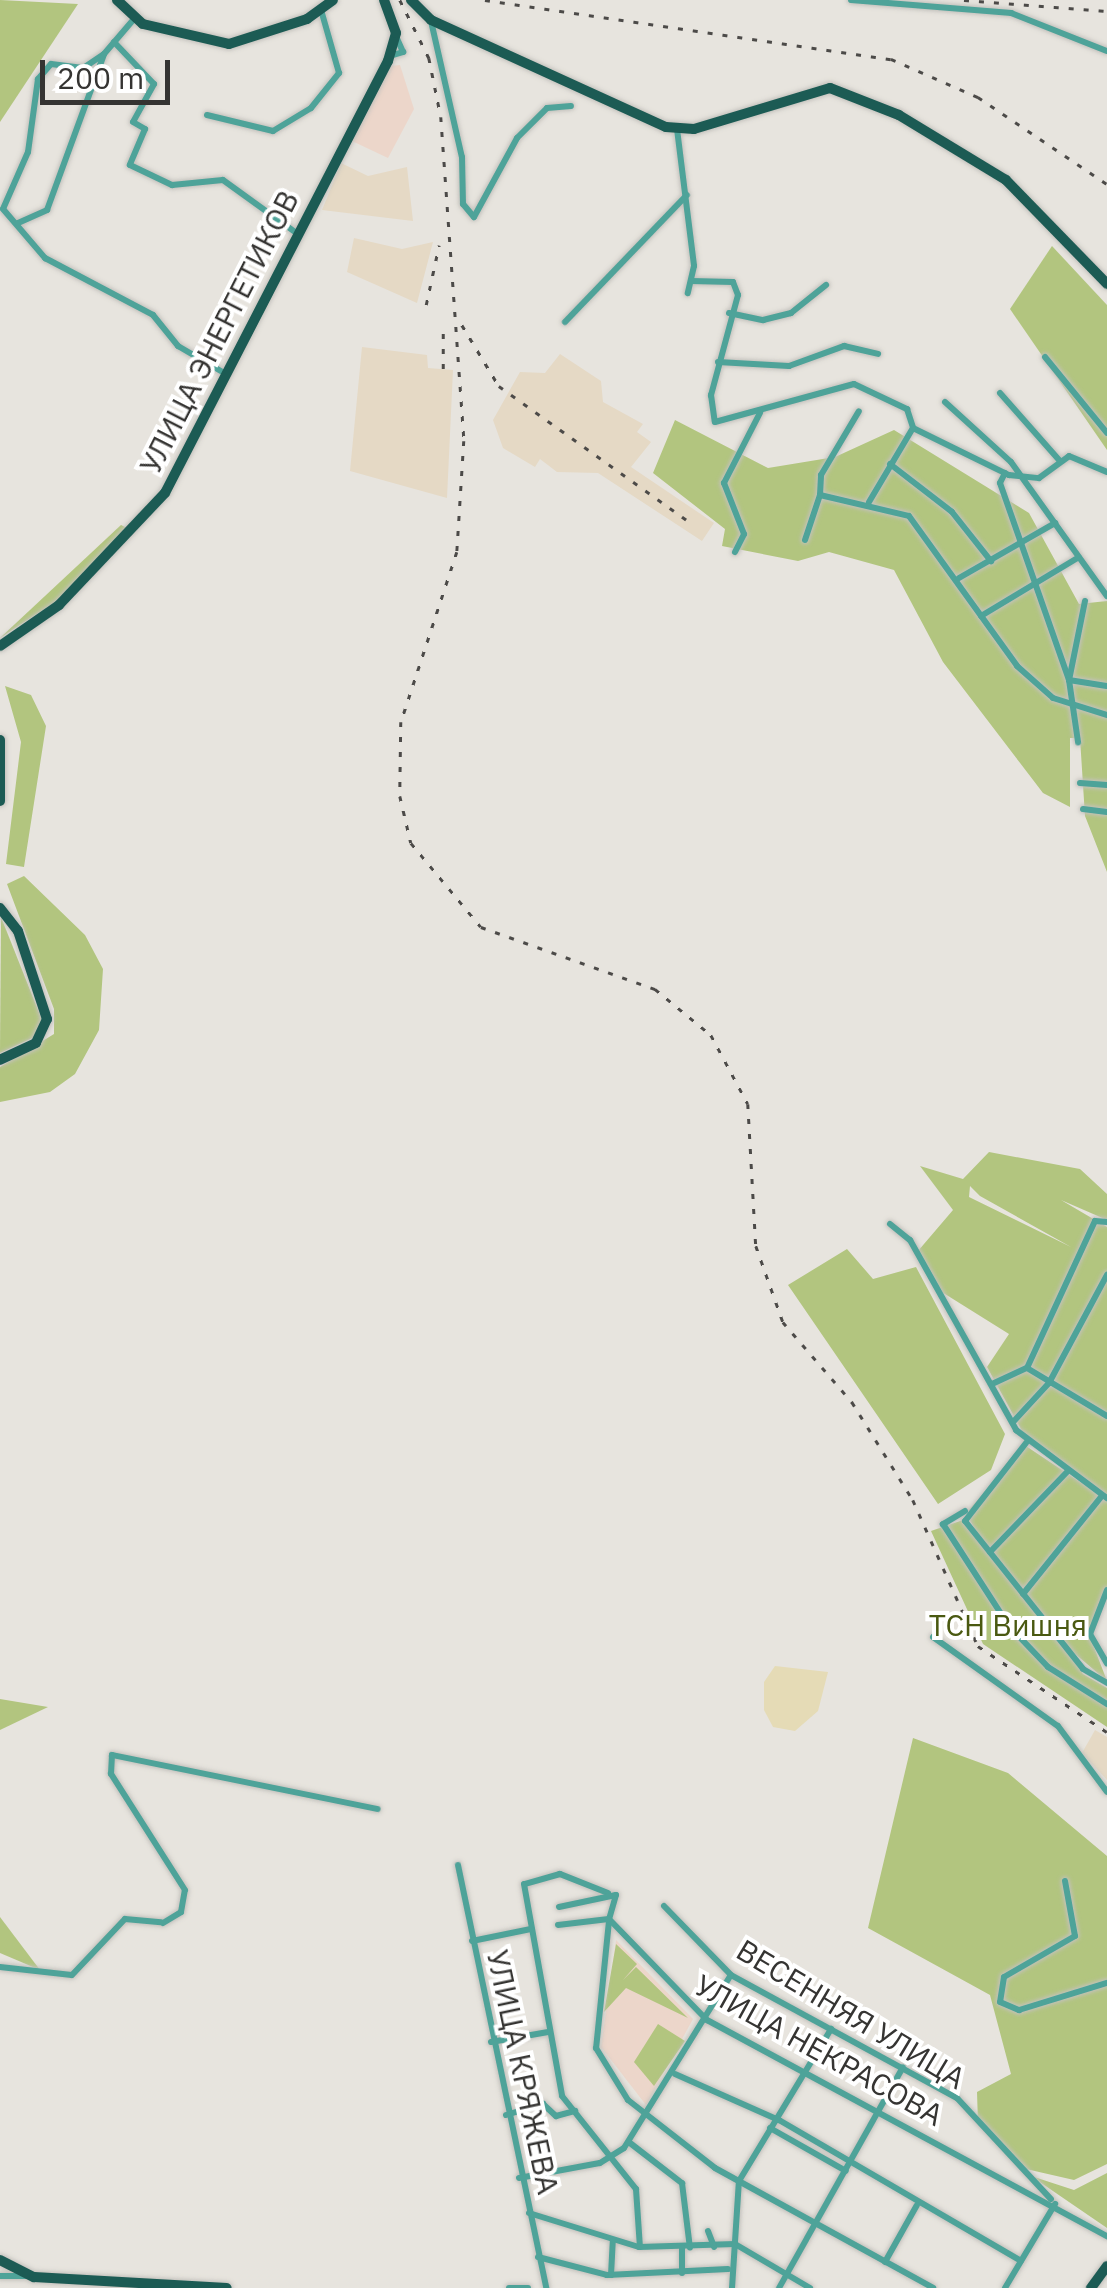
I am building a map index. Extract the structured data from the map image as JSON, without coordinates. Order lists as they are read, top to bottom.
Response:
{
  "streets": {
    "main road": ["УЛИЦА ЭНЕРГЕТИКОВ"],
    "street": ["ВЕСЕННЯЯ УЛИЦА", "УЛИЦА НЕКРАСОВА", "УЛИЦА КРЯЖЕВА"]
  },
  "crossings": [
    ["ВЕСЕННЯЯ УЛИЦА", "УЛИЦА НЕКРАСОВА"]
  ],
  "parks": ["ТСН Вишня"],
  "scale_bar": "200 m"
}
